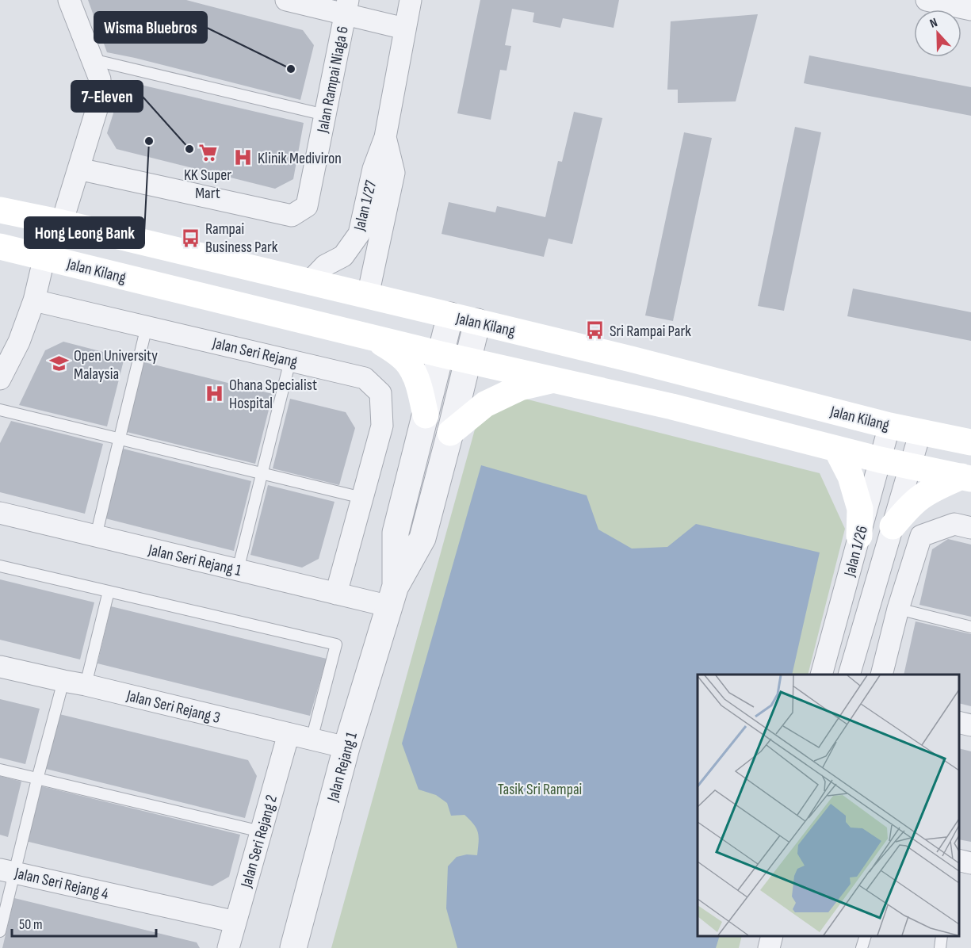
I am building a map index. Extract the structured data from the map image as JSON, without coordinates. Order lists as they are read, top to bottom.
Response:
{
  "streets": {
    "main road": ["Jalan Kilang"],
    "street": [
      "Jalan Rampai Niaga 6",
      "Jalan 1/27",
      "Jalan Seri Rejang",
      "Jalan 1/26",
      "Jalan Seri Rejang 1",
      "Jalan Seri Rejang 3",
      "Jalan Rejang 1",
      "Jalan Seri Rejang 2",
      "Jalan Seri Rejang 4"
    ]
  },
  "crossings": [
    ["Jalan 1/27", "Jalan Kilang"],
    ["Jalan Kilang", "Jalan 1/26"],
    ["Jalan Kilang", "Jalan Rejang 1"],
    ["Jalan Seri Rejang", "Jalan Seri Rejang 1"],
    ["Jalan Seri Rejang 1", "Jalan Rejang 1"],
    ["Jalan Seri Rejang 3", "Jalan Rejang 1"],
    ["Jalan Seri Rejang 3", "Jalan Seri Rejang 2"],
    ["Jalan Seri Rejang 2", "Jalan Seri Rejang 4"]
  ],
  "parks": ["Tasik Sri Rampai"],
  "places": {
    "other": ["Wisma Bluebros", "Hong Leong Bank", "7-Eleven"],
    "supermarket": ["KK Super Mart"],
    "hospital": ["Klinik Mediviron", "Ohana Specialist Hospital"],
    "bus stop": ["Rampai Business Park", "Sri Rampai Park"],
    "school or university": ["Open University Malaysia"]
  },
  "scale_bar": "50 m",
  "north": "top"
}
